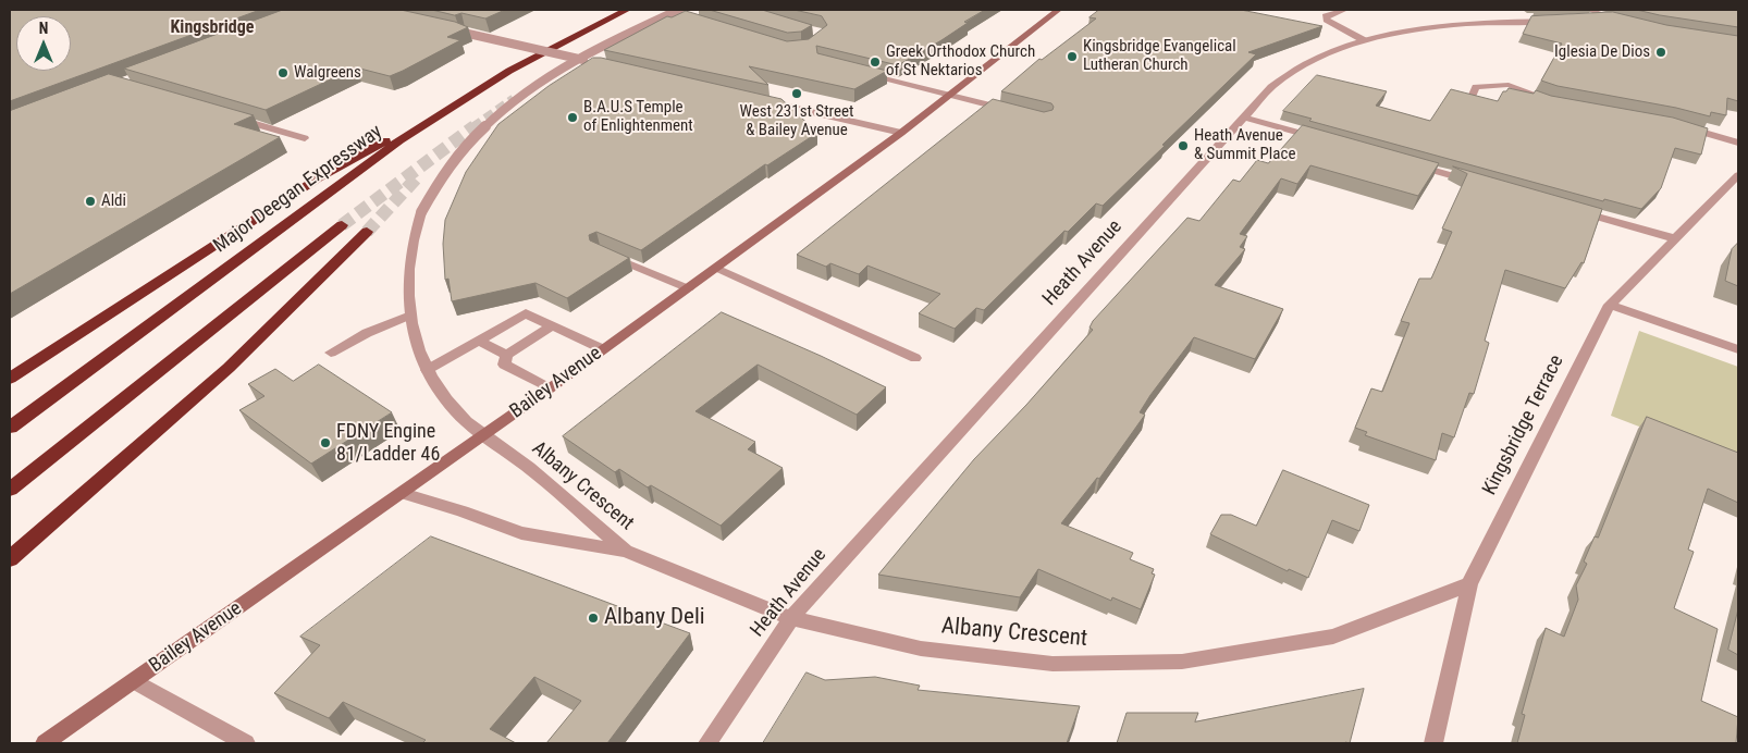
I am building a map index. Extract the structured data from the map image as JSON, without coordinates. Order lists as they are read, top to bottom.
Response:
{
  "streets": {
    "highway": ["Major Deegan Expressway"],
    "main road": ["Bailey Avenue"],
    "street": ["Heath Avenue", "Kingsbridge Terrace", "Albany Crescent"]
  },
  "crossings": [
    ["Heath Avenue", "Albany Crescent"],
    ["Bailey Avenue", "Albany Crescent"],
    ["Kingsbridge Terrace", "Albany Crescent"]
  ],
  "districts": ["Kingsbridge"],
  "places": [
    "Iglesia De Dios",
    "Kingsbridge Evangelical Lutheran Church",
    "Greek Orthodox Church of St Nektarios",
    "Walgreens",
    "West 231st Street & Bailey Avenue",
    "B.A.U.S Temple of Enlightenment",
    "Heath Avenue & Summit Place",
    "Aldi",
    "FDNY Engine 81/Ladder 46",
    "Albany Deli"
  ],
  "north": "top"
}
